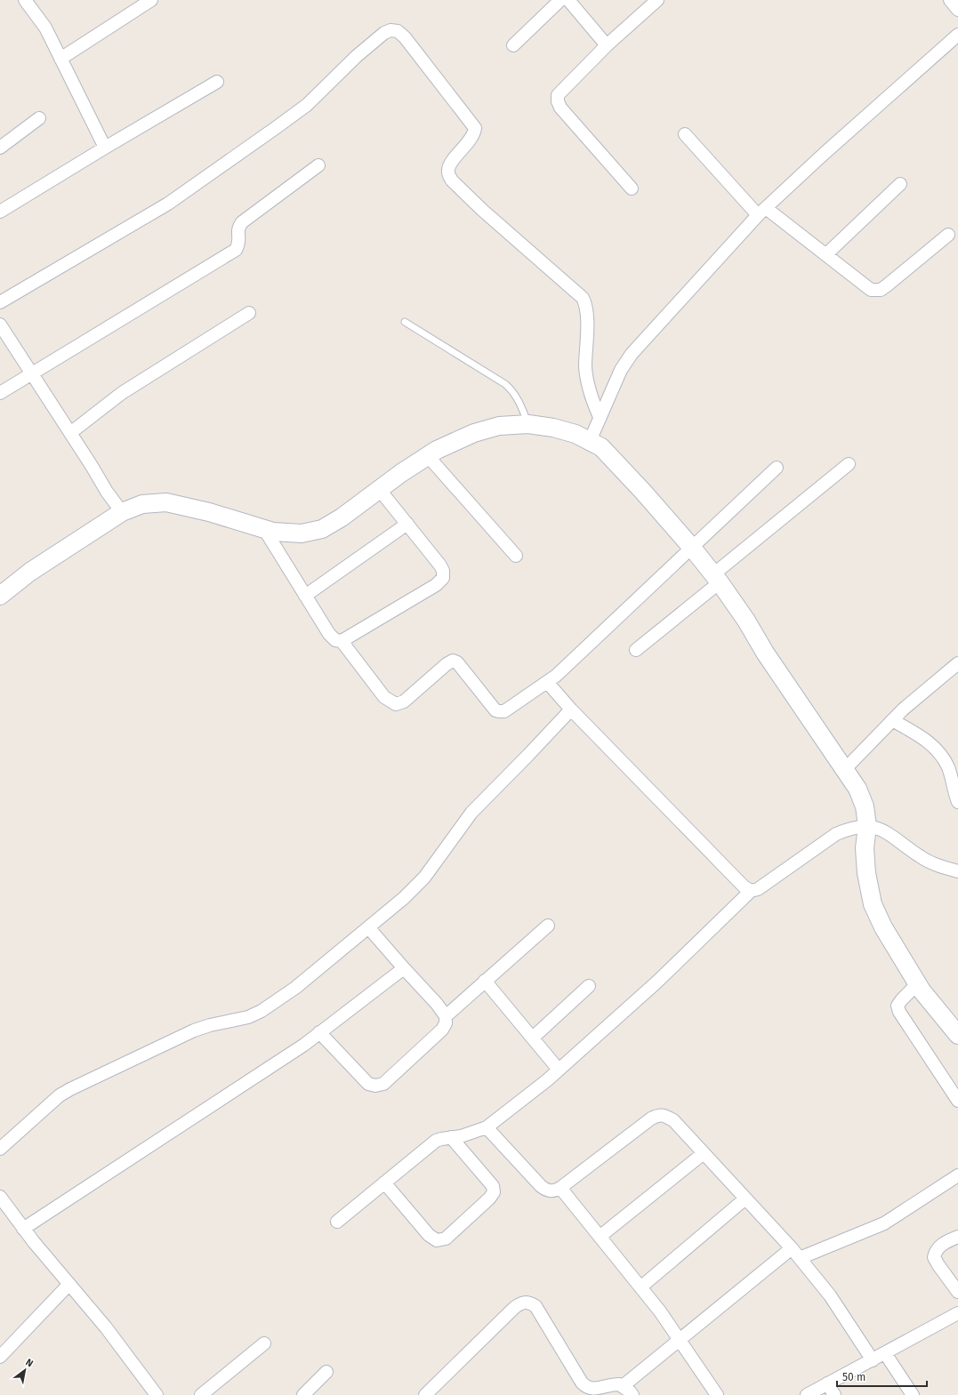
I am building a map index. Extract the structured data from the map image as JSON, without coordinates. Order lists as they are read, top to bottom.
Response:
{
  "scale_bar": "50 m",
  "north": "top right"
}
